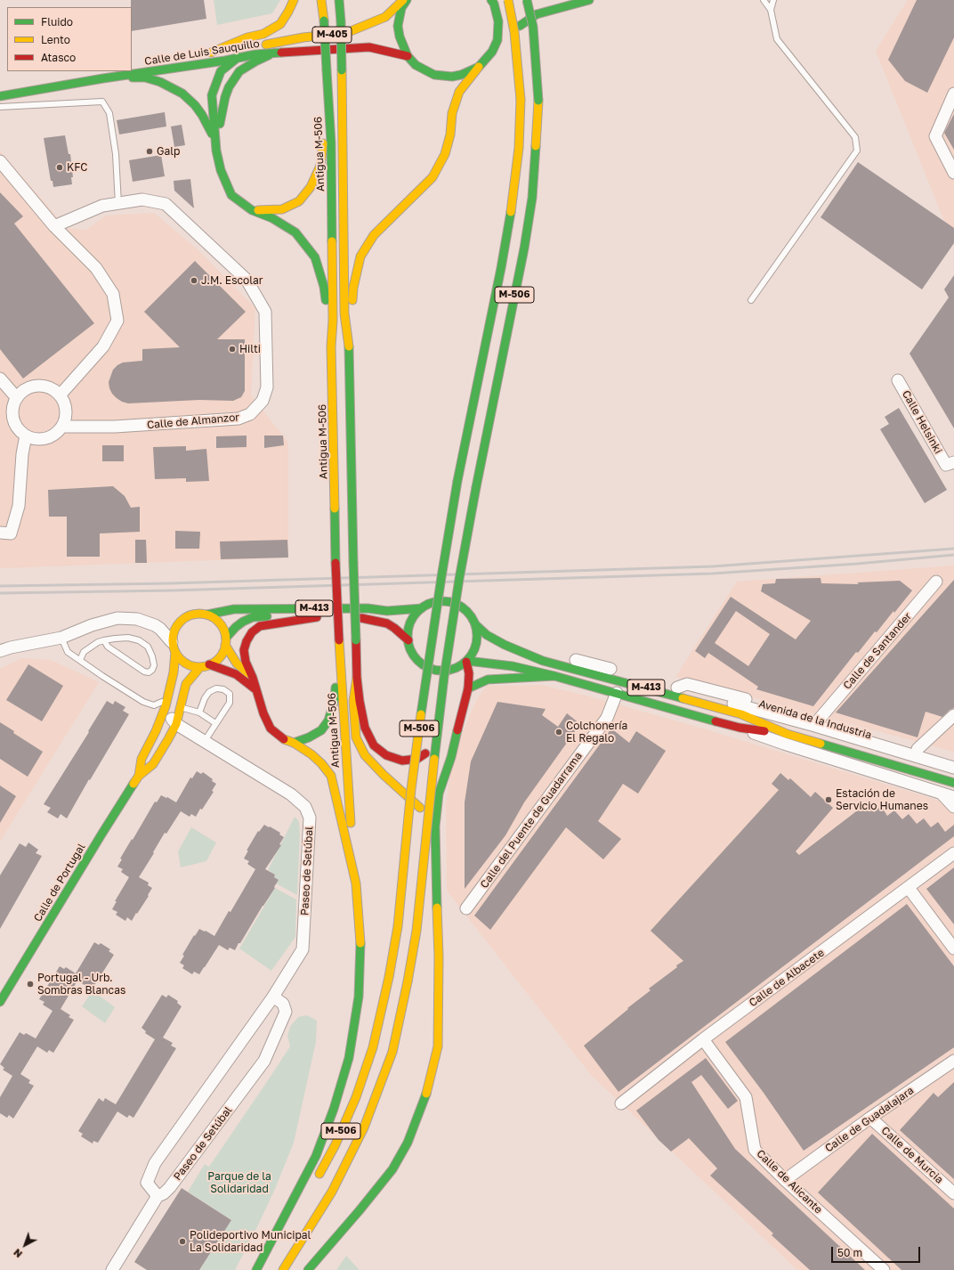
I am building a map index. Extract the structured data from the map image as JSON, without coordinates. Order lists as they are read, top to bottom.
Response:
{
  "streets": {
    "main road": [
      "M-405",
      "Calle de Luis Sauquillo",
      "Antigua M-506",
      "M-506",
      "M-413",
      "Avenida de la Industria",
      "Calle de Portugal"
    ],
    "street": [
      "Calle de Almanzor",
      "Calle Helsinki",
      "Calle de Santander",
      "Calle del Puente de Guadarrama",
      "Paseo de Setúbal",
      "Calle de Albacete",
      "Calle de Guadalajara",
      "Calle de Murcia",
      "Calle de Alicante"
    ]
  },
  "crossings": [
    ["M-413", "Avenida de la Industria"],
    ["M-413", "Calle del Puente de Guadarrama"],
    ["M-413", "Calle de Portugal"],
    ["Calle de Santander", "Avenida de la Industria"],
    ["Paseo de Setúbal", "Calle de Portugal"],
    ["Calle de Albacete", "Calle de Alicante"],
    ["Calle de Guadalajara", "Calle de Murcia"],
    ["Calle de Guadalajara", "Calle de Alicante"]
  ],
  "parks": ["Parque de la Solidaridad"],
  "places": [
    "Galp",
    "KFC",
    "J.M. Escolar",
    "Hilti",
    "Colchonería El Regalo",
    "Estación de Servicio Humanes",
    "Portugal - Urb. Sombras Blancas",
    "Polideportivo Municipal La Solidaridad"
  ],
  "legend": ["Fluido", "Lento", "Atasco"],
  "scale_bar": "50 m",
  "north": "bottom left"
}
